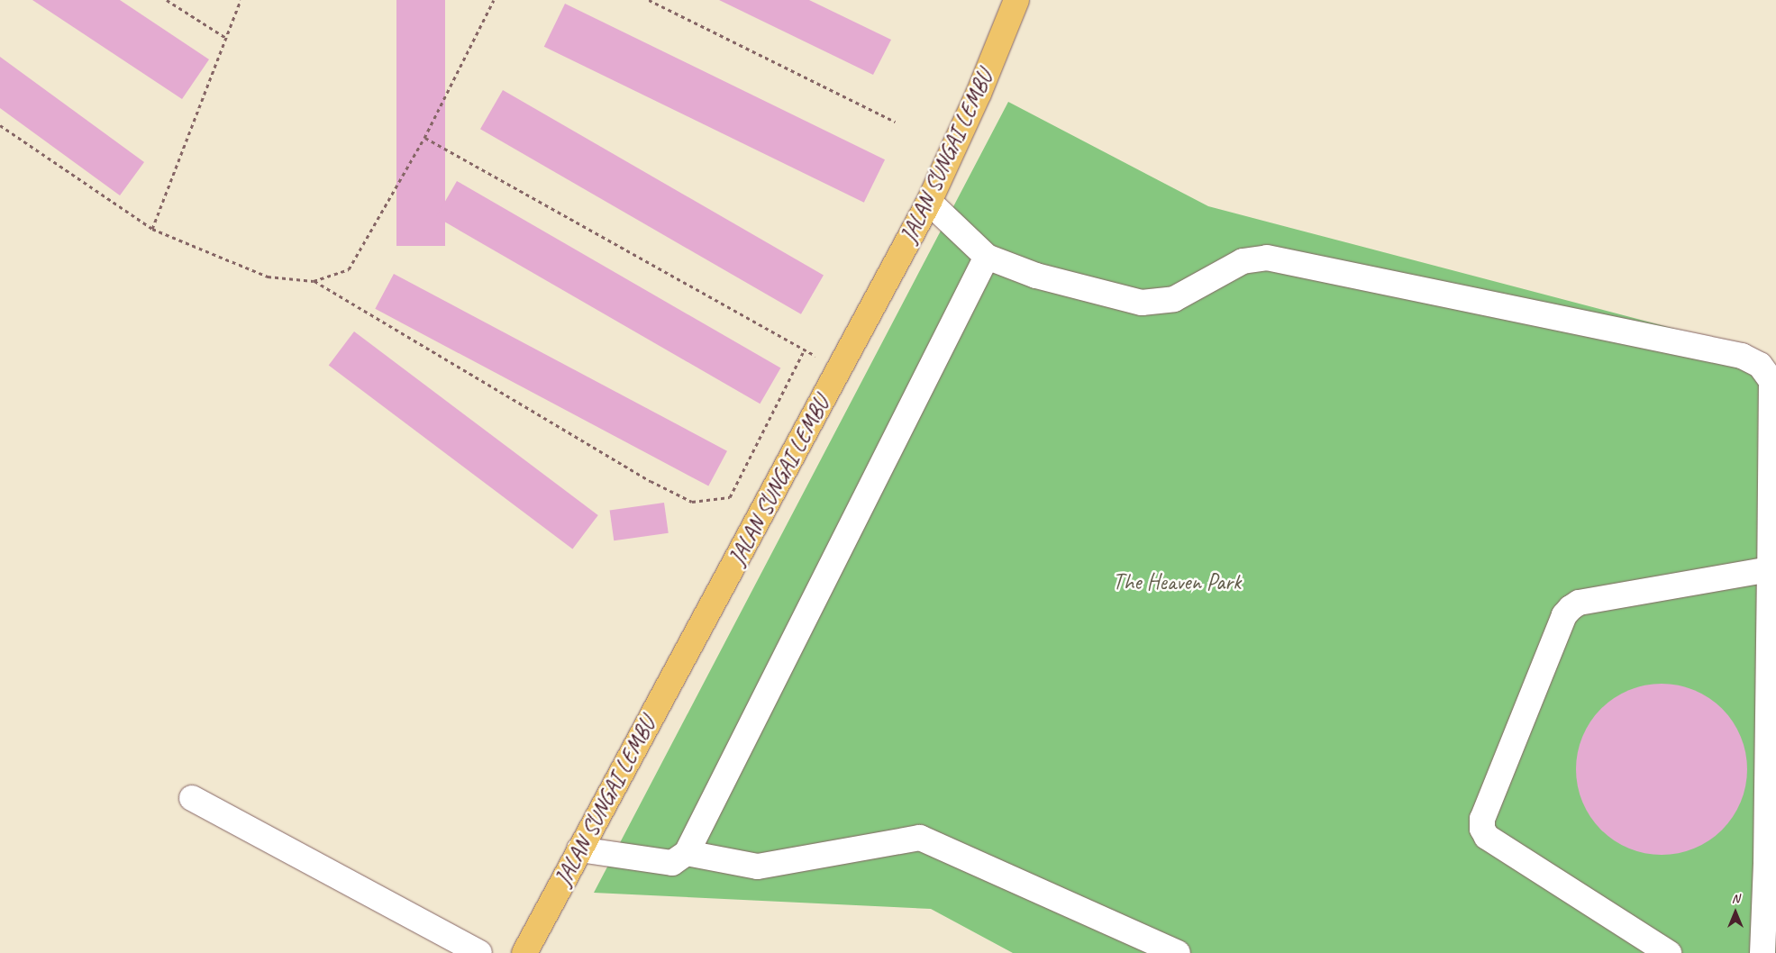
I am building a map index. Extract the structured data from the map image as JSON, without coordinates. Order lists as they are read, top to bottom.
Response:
{
  "streets": {
    "main road": ["JALAN SUNGAI LEMBU"]
  },
  "parks": ["The Heaven Park"],
  "north": "top"
}
